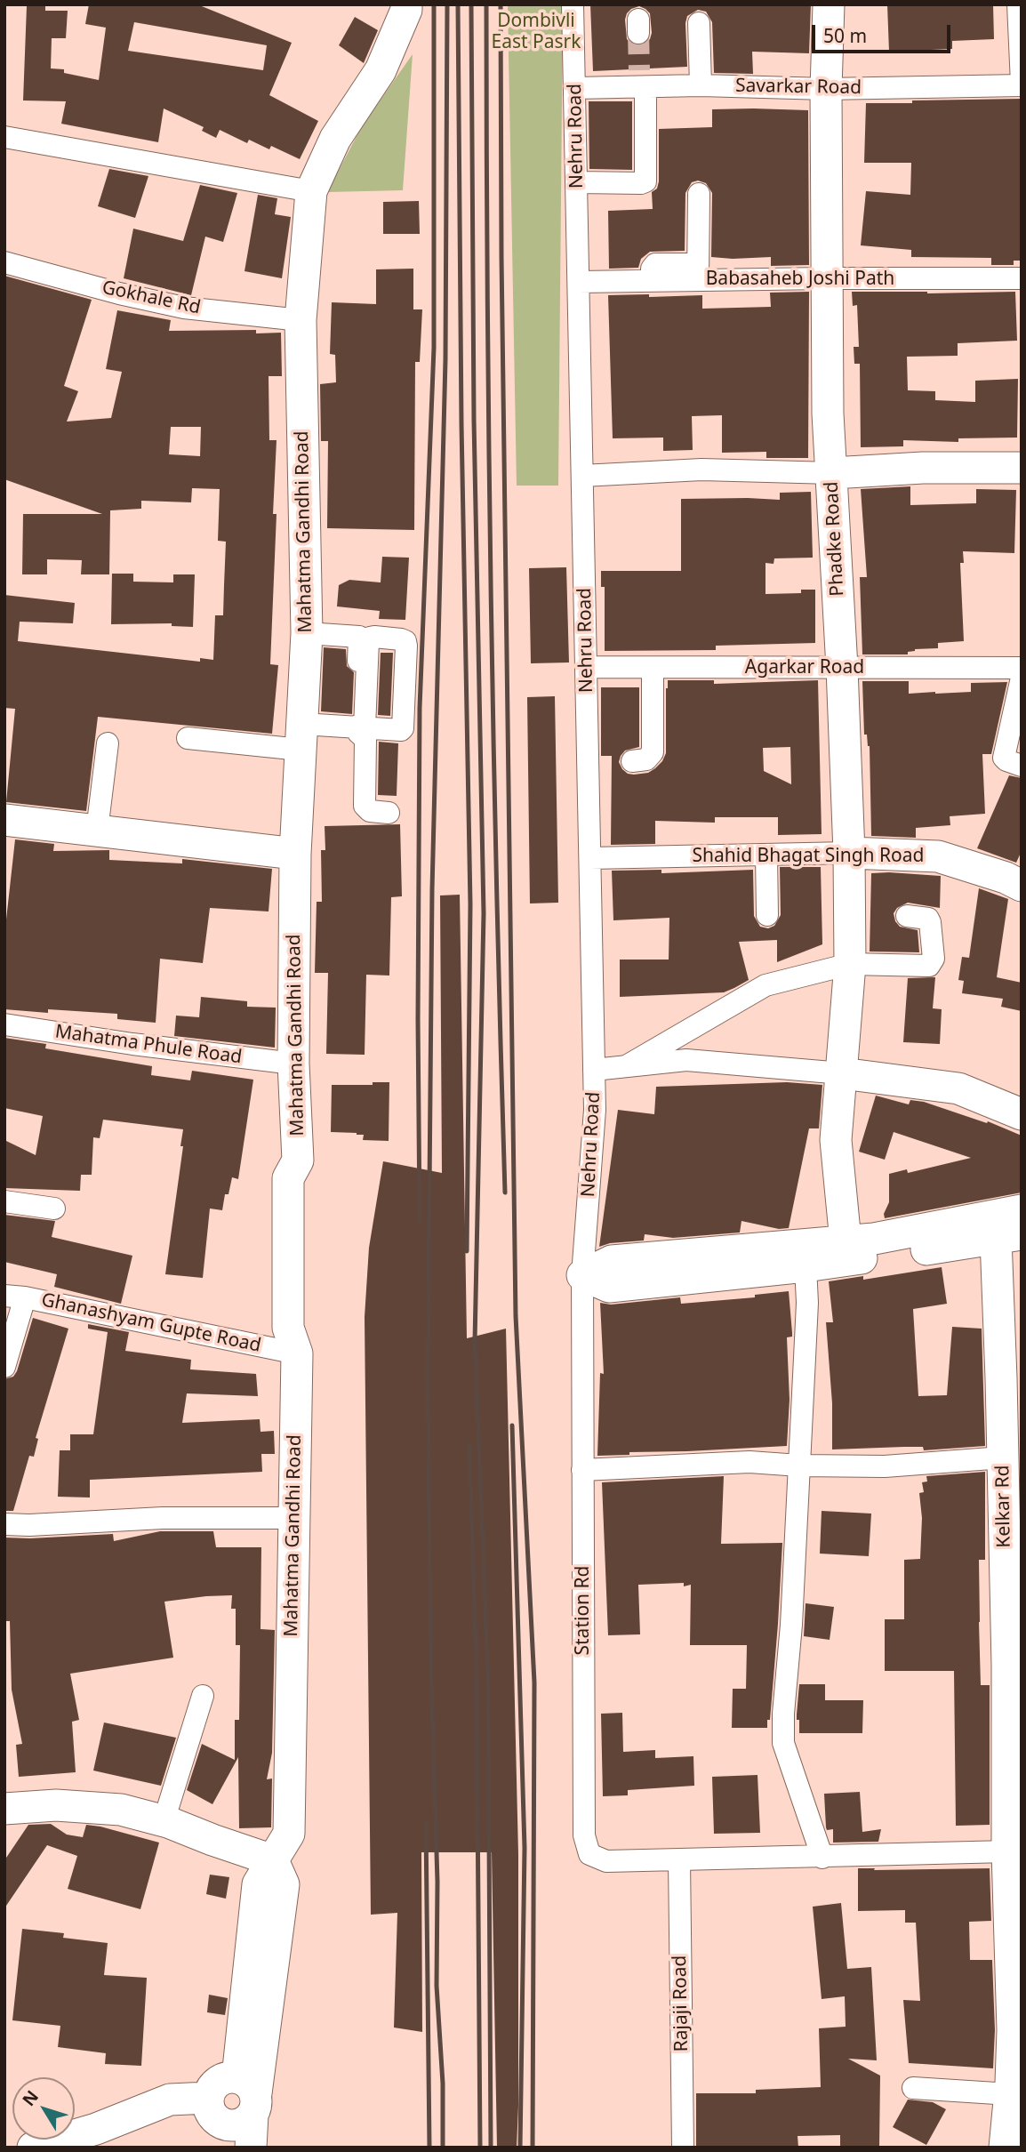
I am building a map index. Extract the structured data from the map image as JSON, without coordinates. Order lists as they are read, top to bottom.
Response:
{
  "streets": {
    "street": [
      "Savarkar Road",
      "Nehru Road",
      "Babasaheb Joshi Path",
      "Gokhale Rd",
      "Mahatma Gandhi Road",
      "Phadke Road",
      "Agarkar Road",
      "Shahid Bhagat Singh Road",
      "Mahatma Phule Road",
      "Ghanashyam Gupte Road",
      "Kelkar Rd",
      "Station Rd",
      "Rajaji Road"
    ]
  },
  "crossings": [
    ["Savarkar Road", "Nehru Road"],
    ["Savarkar Road", "Phadke Road"],
    ["Nehru Road", "Babasaheb Joshi Path"],
    ["Nehru Road", "Agarkar Road"],
    ["Nehru Road", "Shahid Bhagat Singh Road"],
    ["Nehru Road", "Kelkar Rd"],
    ["Nehru Road", "Station Rd"],
    ["Babasaheb Joshi Path", "Phadke Road"],
    ["Gokhale Rd", "Mahatma Gandhi Road"],
    ["Mahatma Gandhi Road", "Mahatma Phule Road"],
    ["Mahatma Gandhi Road", "Ghanashyam Gupte Road"],
    ["Phadke Road", "Agarkar Road"],
    ["Phadke Road", "Shahid Bhagat Singh Road"],
    ["Kelkar Rd", "Station Rd"],
    ["Station Rd", "Rajaji Road"]
  ],
  "parks": ["Dombivli East Pasrk"],
  "scale_bar": "50 m",
  "north": "top left"
}
